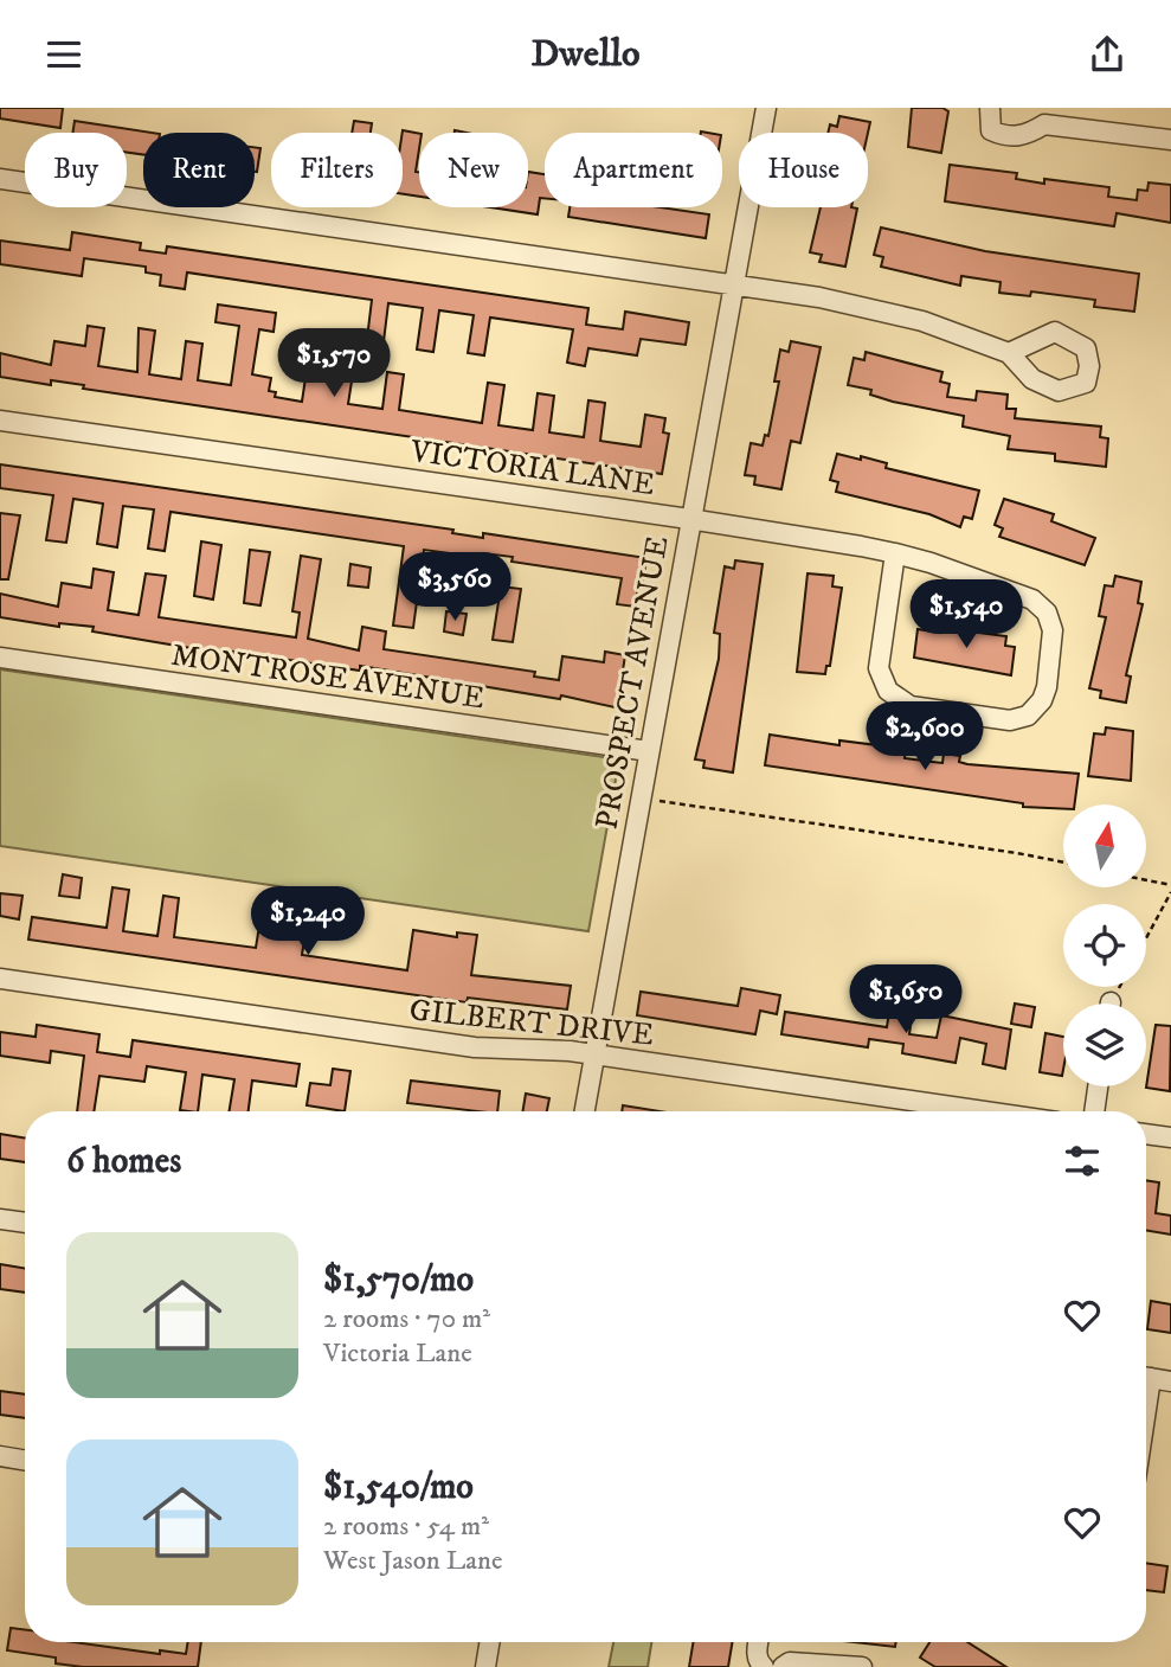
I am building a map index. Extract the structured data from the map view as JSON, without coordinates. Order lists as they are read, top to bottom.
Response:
{
  "streets": {
    "street": [
      "VICTORIA LANE",
      "MONTROSE AVENUE",
      "PROSPECT AVENUE",
      "GILBERT DRIVE"
    ]
  },
  "crossings": [
    ["VICTORIA LANE", "PROSPECT AVENUE"],
    ["MONTROSE AVENUE", "PROSPECT AVENUE"],
    ["PROSPECT AVENUE", "GILBERT DRIVE"]
  ],
  "north": "top",
  "page": {
    "header": "Dwello",
    "chip": [
      "Buy",
      "Rent",
      "Filters",
      "New",
      "Apartment",
      "House"
    ],
    "price": [
      "$1,570",
      "$3,560",
      "$1,540",
      "$2,600",
      "$1,240",
      "$1,650"
    ],
    "heading": "6 homes",
    "list": [
      {
        "name": "$1,570/mo",
        "note": "2 rooms · 70 m² · Victoria Lane"
      },
      {
        "name": "$1,540/mo",
        "note": "2 rooms · 54 m² · West Jason Lane"
      }
    ]
  }
}
